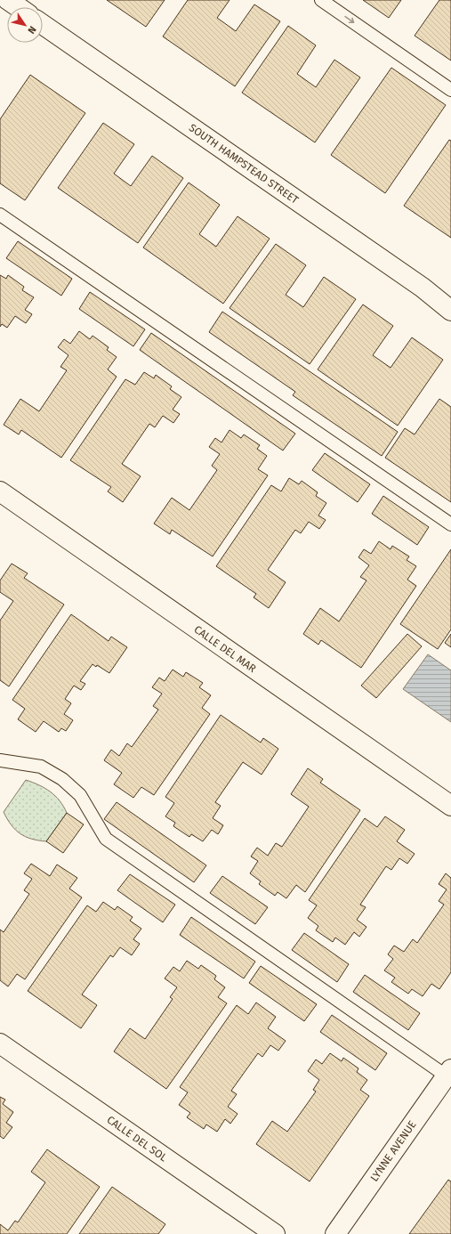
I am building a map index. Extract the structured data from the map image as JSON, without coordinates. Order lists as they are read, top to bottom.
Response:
{
  "streets": {
    "street": [
      "SOUTH HAMPSTEAD STREET",
      "CALLE DEL MAR",
      "CALLE DEL SOL",
      "LYNNE AVENUE"
    ]
  },
  "north": "bottom right"
}
